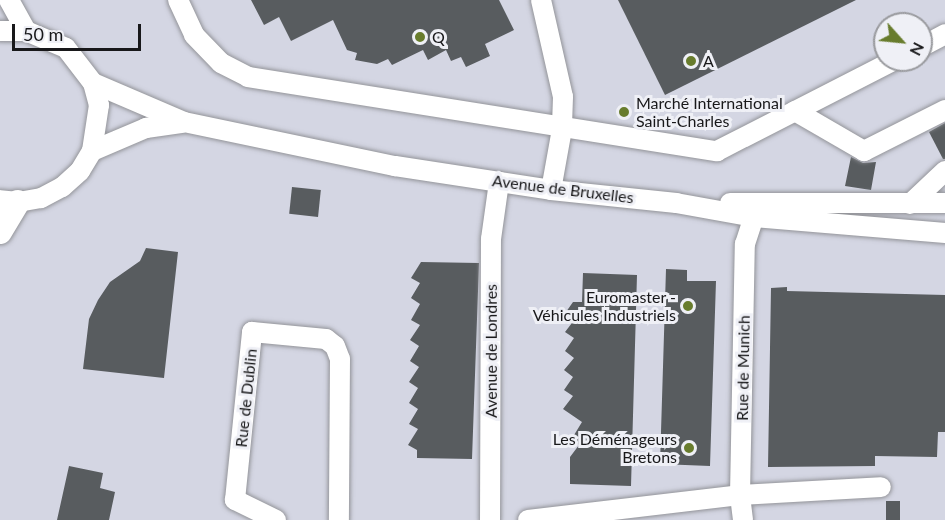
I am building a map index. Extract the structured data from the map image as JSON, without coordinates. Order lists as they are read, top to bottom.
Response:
{
  "streets": {
    "street": [
      "Avenue de Bruxelles",
      "Avenue de Londres",
      "Rue de Munich",
      "Rue de Dublin"
    ]
  },
  "crossings": [
    ["Avenue de Bruxelles", "Avenue de Londres"],
    ["Avenue de Bruxelles", "Rue de Munich"]
  ],
  "places": [
    "Q",
    "A",
    "Marché International Saint-Charles",
    "Euromaster - Véhicules Industriels",
    "Les Déménageurs Bretons"
  ],
  "scale_bar": "50 m",
  "north": "bottom right"
}
